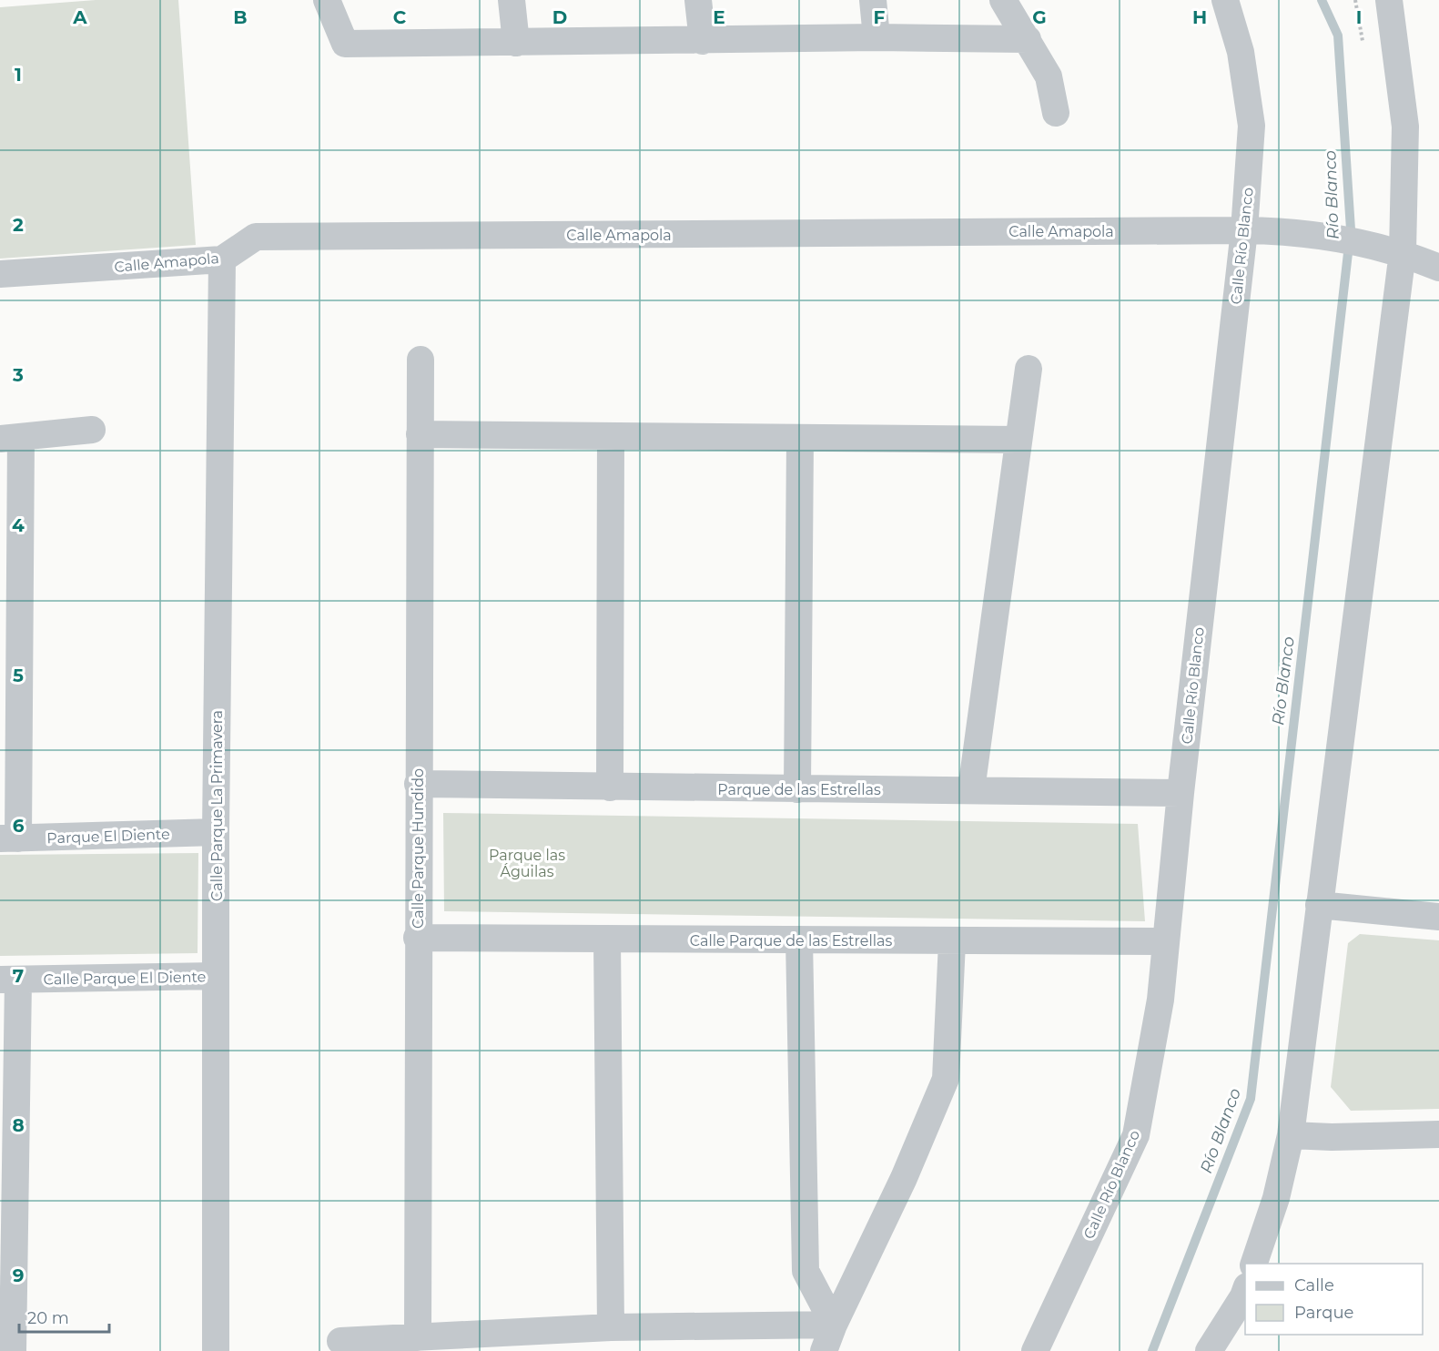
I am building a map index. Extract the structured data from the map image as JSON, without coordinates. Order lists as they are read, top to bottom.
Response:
{
  "streets": {
    "street": [
      "Calle Amapola",
      "Calle Río Blanco",
      "Parque de las Estrellas",
      "Calle Parque La Primavera",
      "Parque El Diente",
      "Calle Parque Hundido",
      "Calle Parque de las Estrellas",
      "Calle Parque El Diente"
    ]
  },
  "crossings": [
    ["Calle Amapola", "Calle Río Blanco"],
    ["Calle Amapola", "Calle Parque La Primavera"],
    ["Calle Río Blanco", "Parque de las Estrellas"],
    ["Calle Río Blanco", "Calle Parque de las Estrellas"],
    ["Parque de las Estrellas", "Calle Parque Hundido"],
    ["Calle Parque La Primavera", "Parque El Diente"],
    ["Calle Parque La Primavera", "Calle Parque El Diente"],
    ["Calle Parque Hundido", "Calle Parque de las Estrellas"]
  ],
  "water": ["Río Blanco"],
  "parks": ["Parque las Águilas"],
  "legend": ["Calle", "Parque"],
  "scale_bar": "20 m",
  "grid": {
    "columns": [
      "A",
      "B",
      "C",
      "D",
      "E",
      "F",
      "G",
      "H",
      "I"
    ],
    "rows": [
      "1",
      "2",
      "3",
      "4",
      "5",
      "6",
      "7",
      "8",
      "9"
    ]
  }
}
